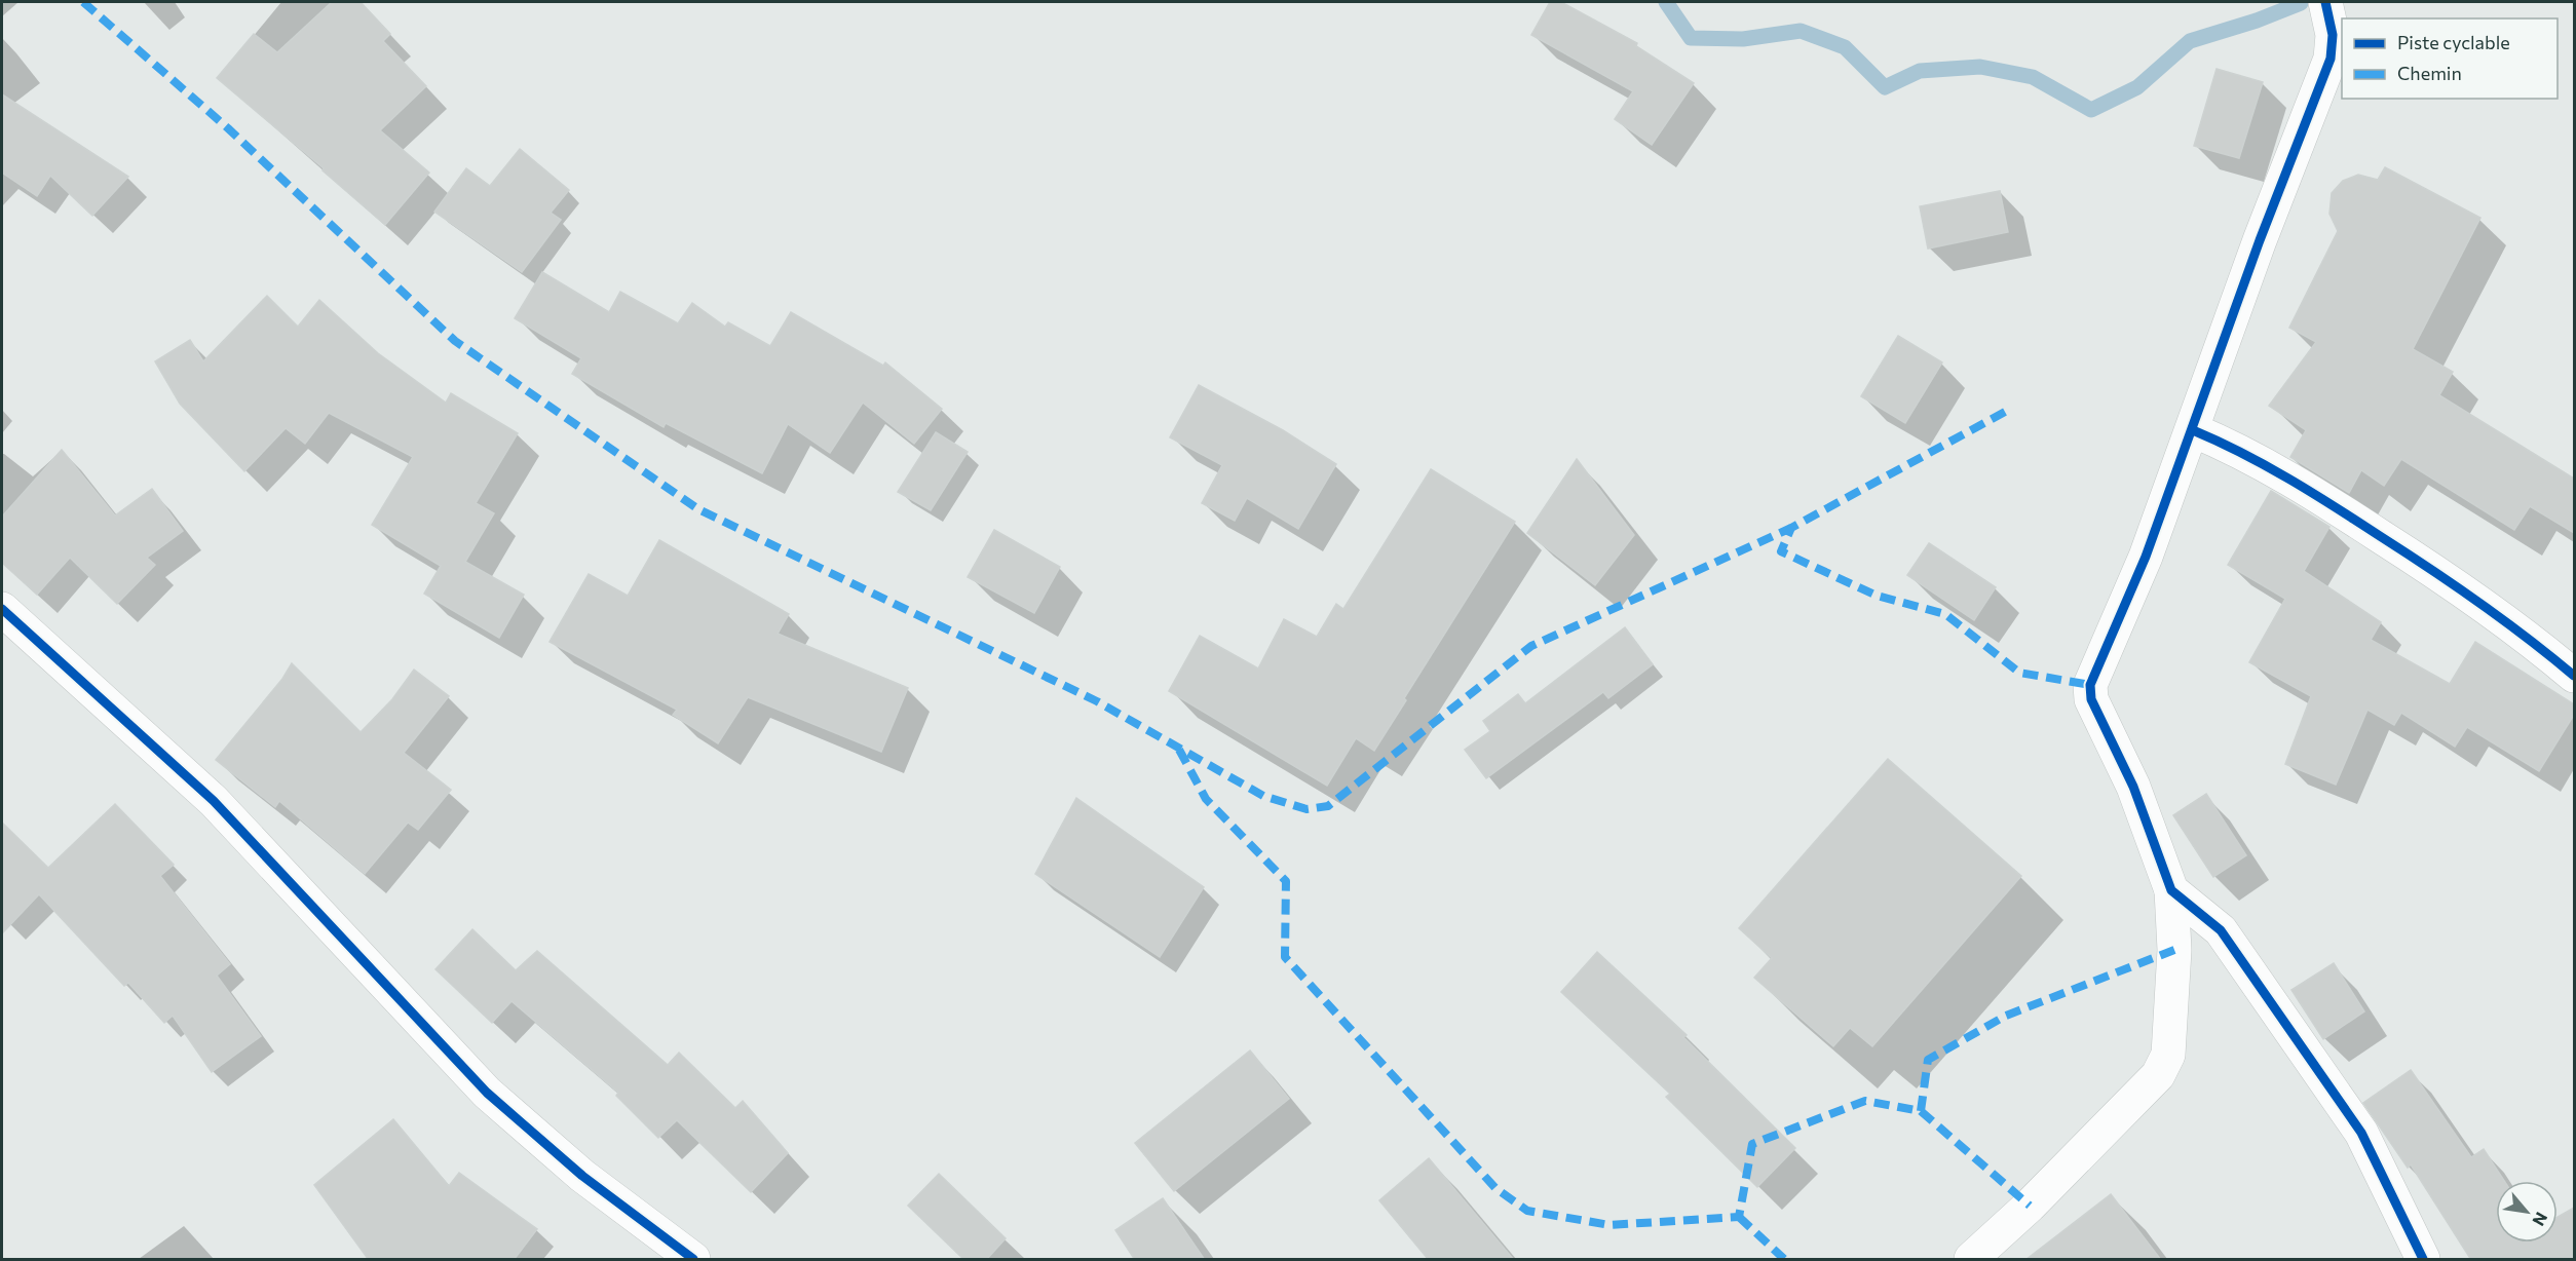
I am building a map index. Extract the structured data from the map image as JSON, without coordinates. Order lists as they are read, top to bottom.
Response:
{
  "legend": ["Piste cyclable", "Chemin"],
  "north": "bottom right"
}
